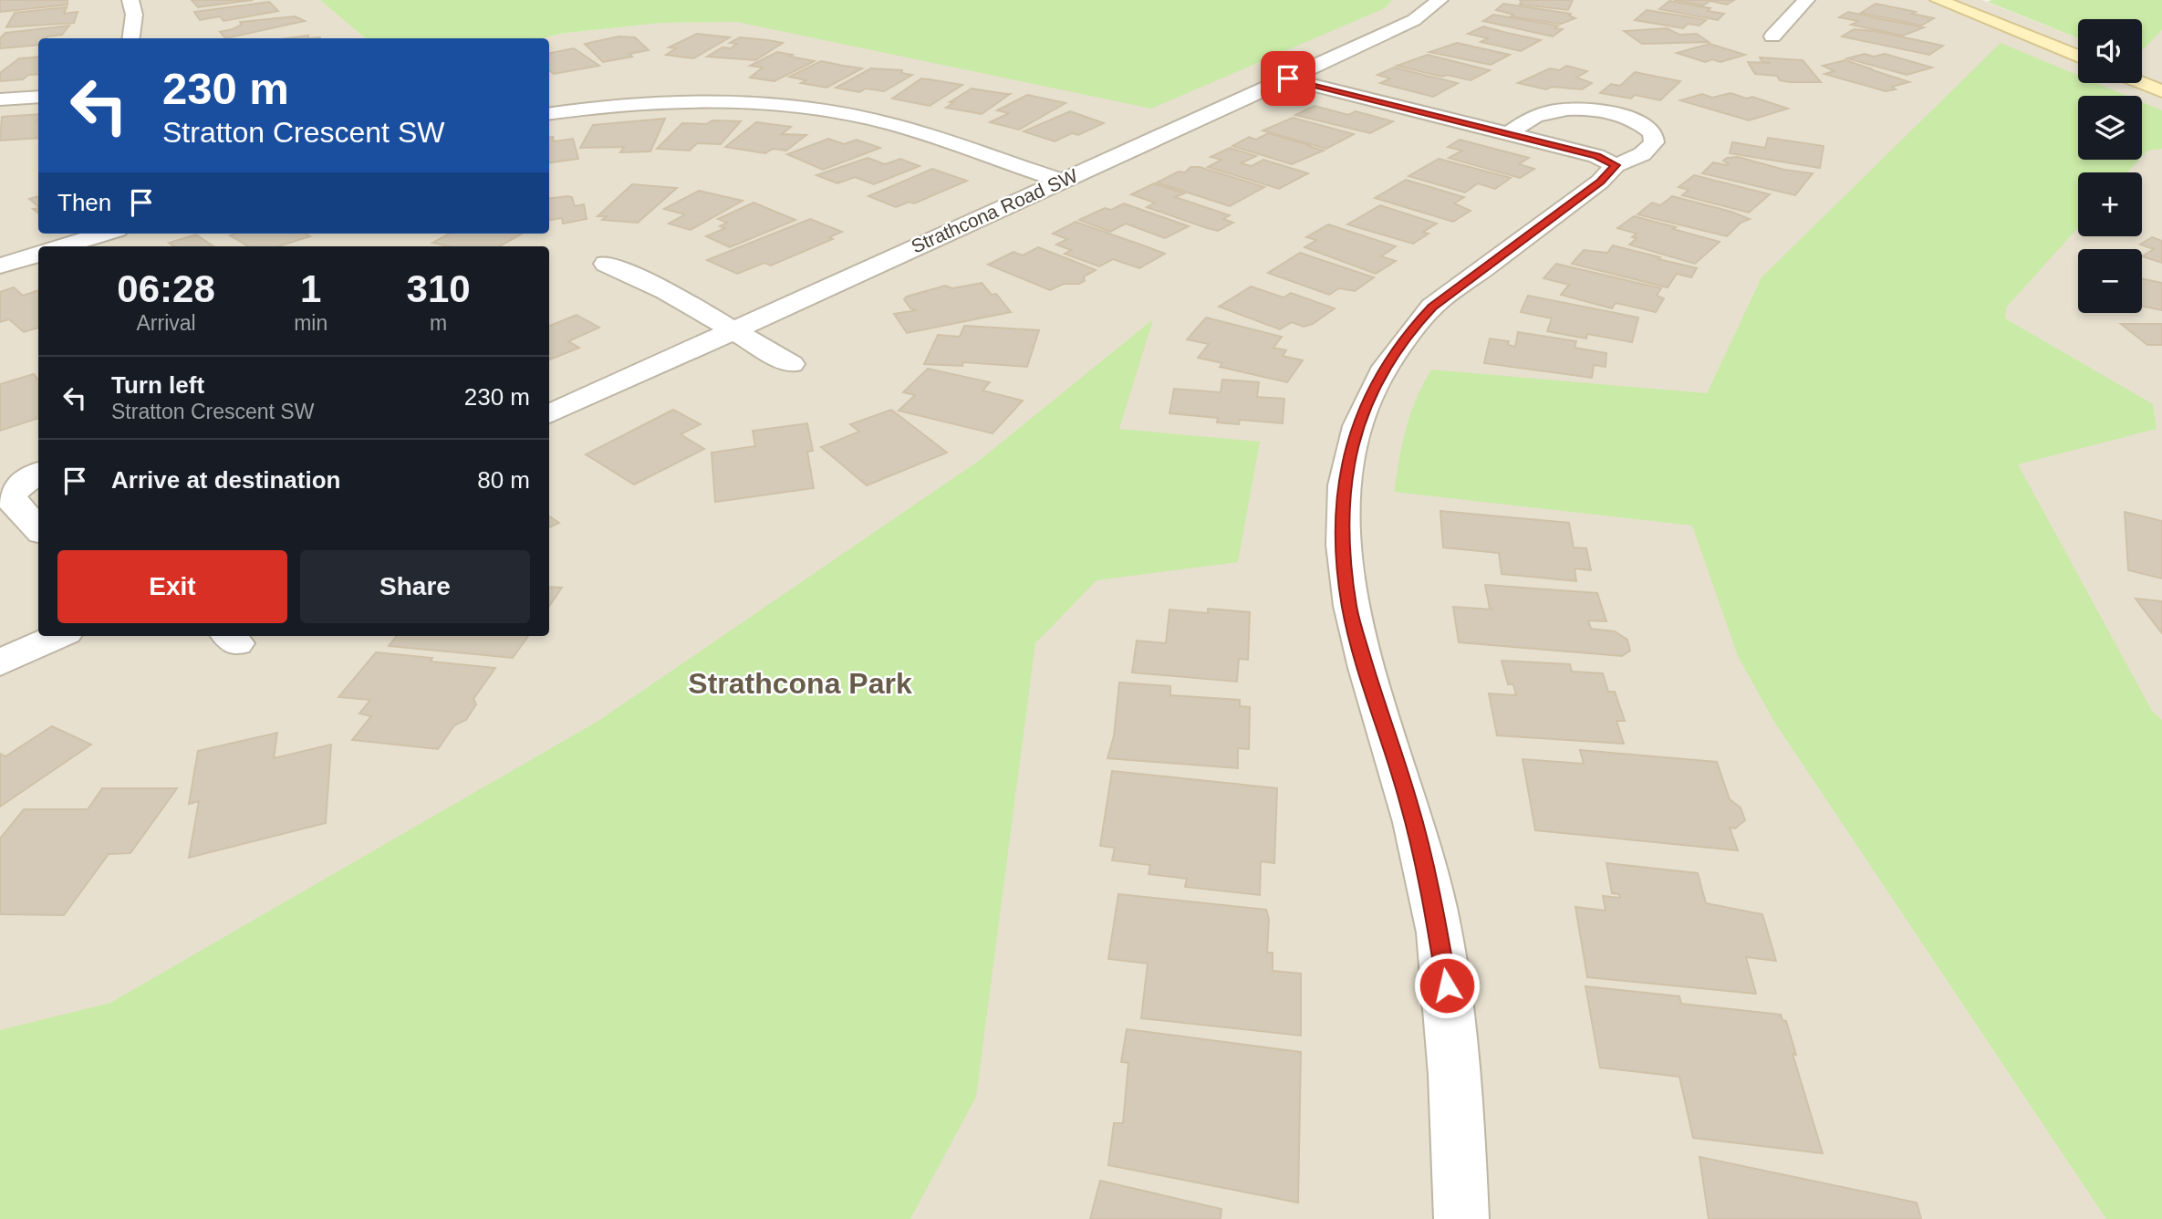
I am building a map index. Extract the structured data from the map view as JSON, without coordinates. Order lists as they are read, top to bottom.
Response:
{
  "streets": {
    "street": ["Strathcona Road SW"]
  },
  "districts": ["Strathcona Park"],
  "page": {
    "map_buttons": ["+", "−"],
    "turn": ["230 m", "Stratton Crescent SW"],
    "then": "Then",
    "eta": [
      "06:28",
      "Arrival",
      "1",
      "min",
      "310",
      "m"
    ],
    "list": [
      {
        "name": "Turn left",
        "note": "Stratton Crescent SW",
        "value": "230 m"
      },
      {
        "name": "Arrive at destination",
        "value": "80 m"
      }
    ],
    "buttons": ["Exit", "Share"]
  }
}
